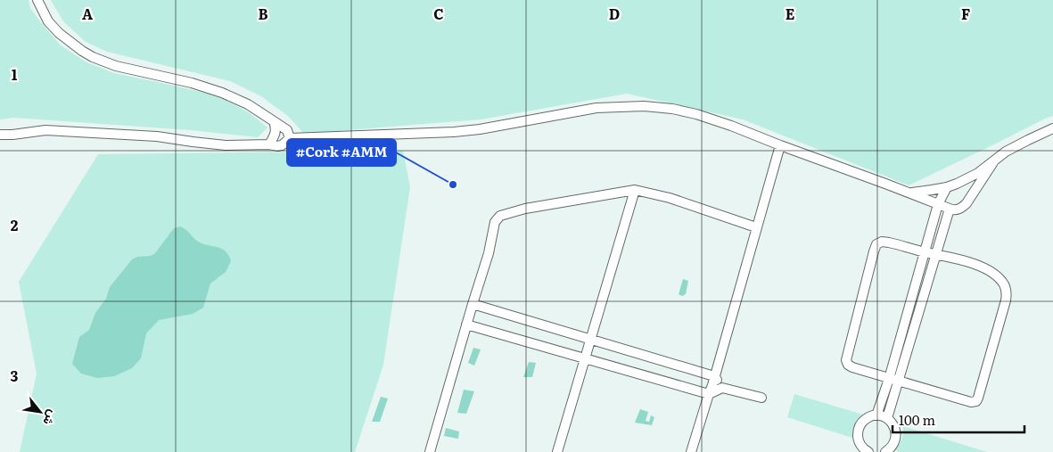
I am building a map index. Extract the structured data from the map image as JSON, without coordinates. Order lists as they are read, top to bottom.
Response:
{
  "places": ["#Cork #AMM"],
  "scale_bar": "100 m",
  "north": "bottom right",
  "grid": {
    "columns": [
      "A",
      "B",
      "C",
      "D",
      "E",
      "F"
    ],
    "rows": ["1", "2", "3"]
  }
}
